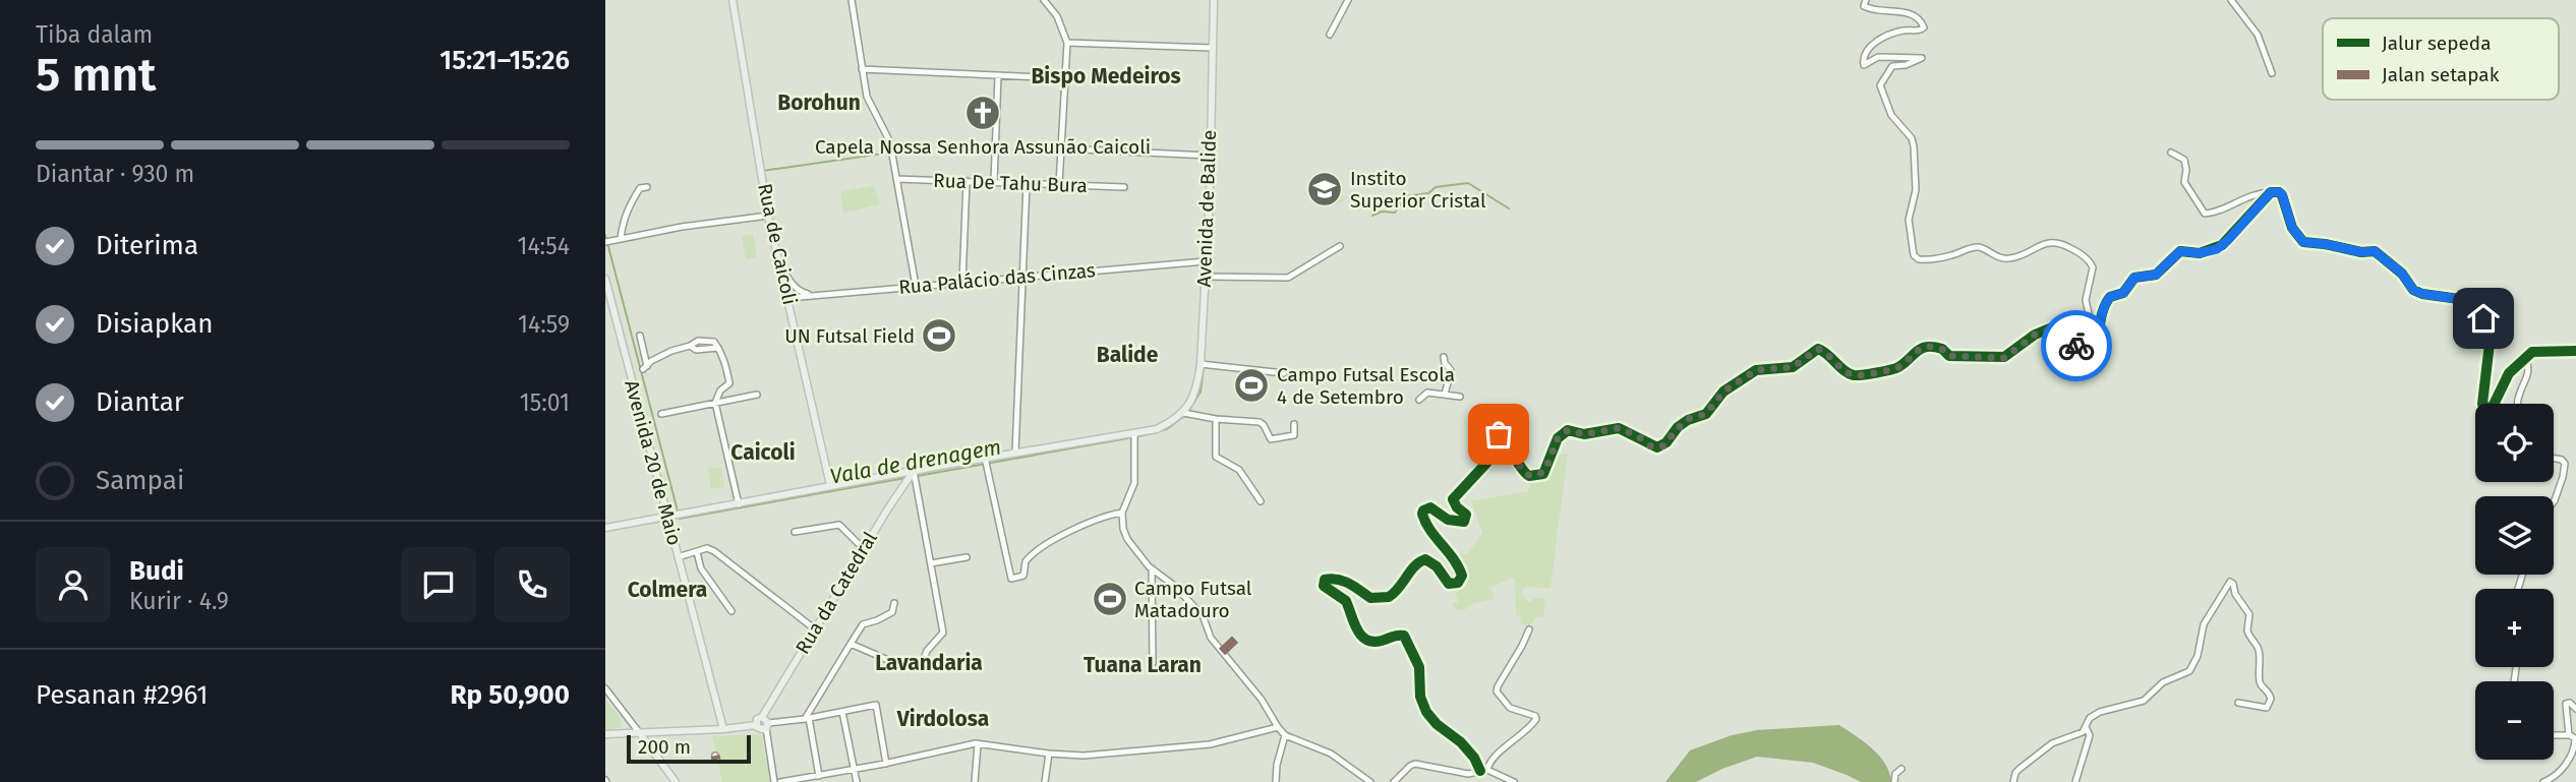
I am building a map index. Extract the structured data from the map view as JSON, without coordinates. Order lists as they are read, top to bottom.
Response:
{
  "streets": {
    "main road": [
      "Avenida de Balide",
      "Rua de Caicoli",
      "Avenida 20 de Maio",
      "Rua da Catedral"
    ],
    "street": ["Rua De Tahu Bura", "Rua Palácio das Cinzas"]
  },
  "crossings": [
    ["Avenida de Balide", "Rua Palácio das Cinzas"],
    ["Rua de Caicoli", "Rua Palácio das Cinzas"]
  ],
  "districts": [
    "Bispo Medeiros",
    "Borohun",
    "Balide",
    "Caicoli",
    "Colmera",
    "Lavandaria",
    "Tuana Laran",
    "Virdolosa"
  ],
  "water": ["Vala de drenagem"],
  "places": {
    "church": ["Capela Nossa Senhora Assunão Caicoli"],
    "school or university": ["Instito Superior Cristal"],
    "sports": ["UN Futsal Field", "Campo Futsal Escola 4 de Setembro", "Campo Futsal Matadouro"]
  },
  "legend": ["Jalur sepeda", "Jalan setapak"],
  "scale_bar": "200 m",
  "page": {
    "heading": ["5 mnt", "Tiba dalam", "15:21–15:26"],
    "panel": [
      "Budi",
      "Kurir · 4.9",
      "Pesanan #2961",
      "Rp 50,900"
    ],
    "bar": "Diantar · 930 m",
    "list": [
      ["Diterima", "14:54"],
      ["Disiapkan", "14:59"],
      ["Diantar", "15:01"],
      "Sampai"
    ],
    "map_buttons": ["+", "−"],
    "scale": "200 m"
  }
}
